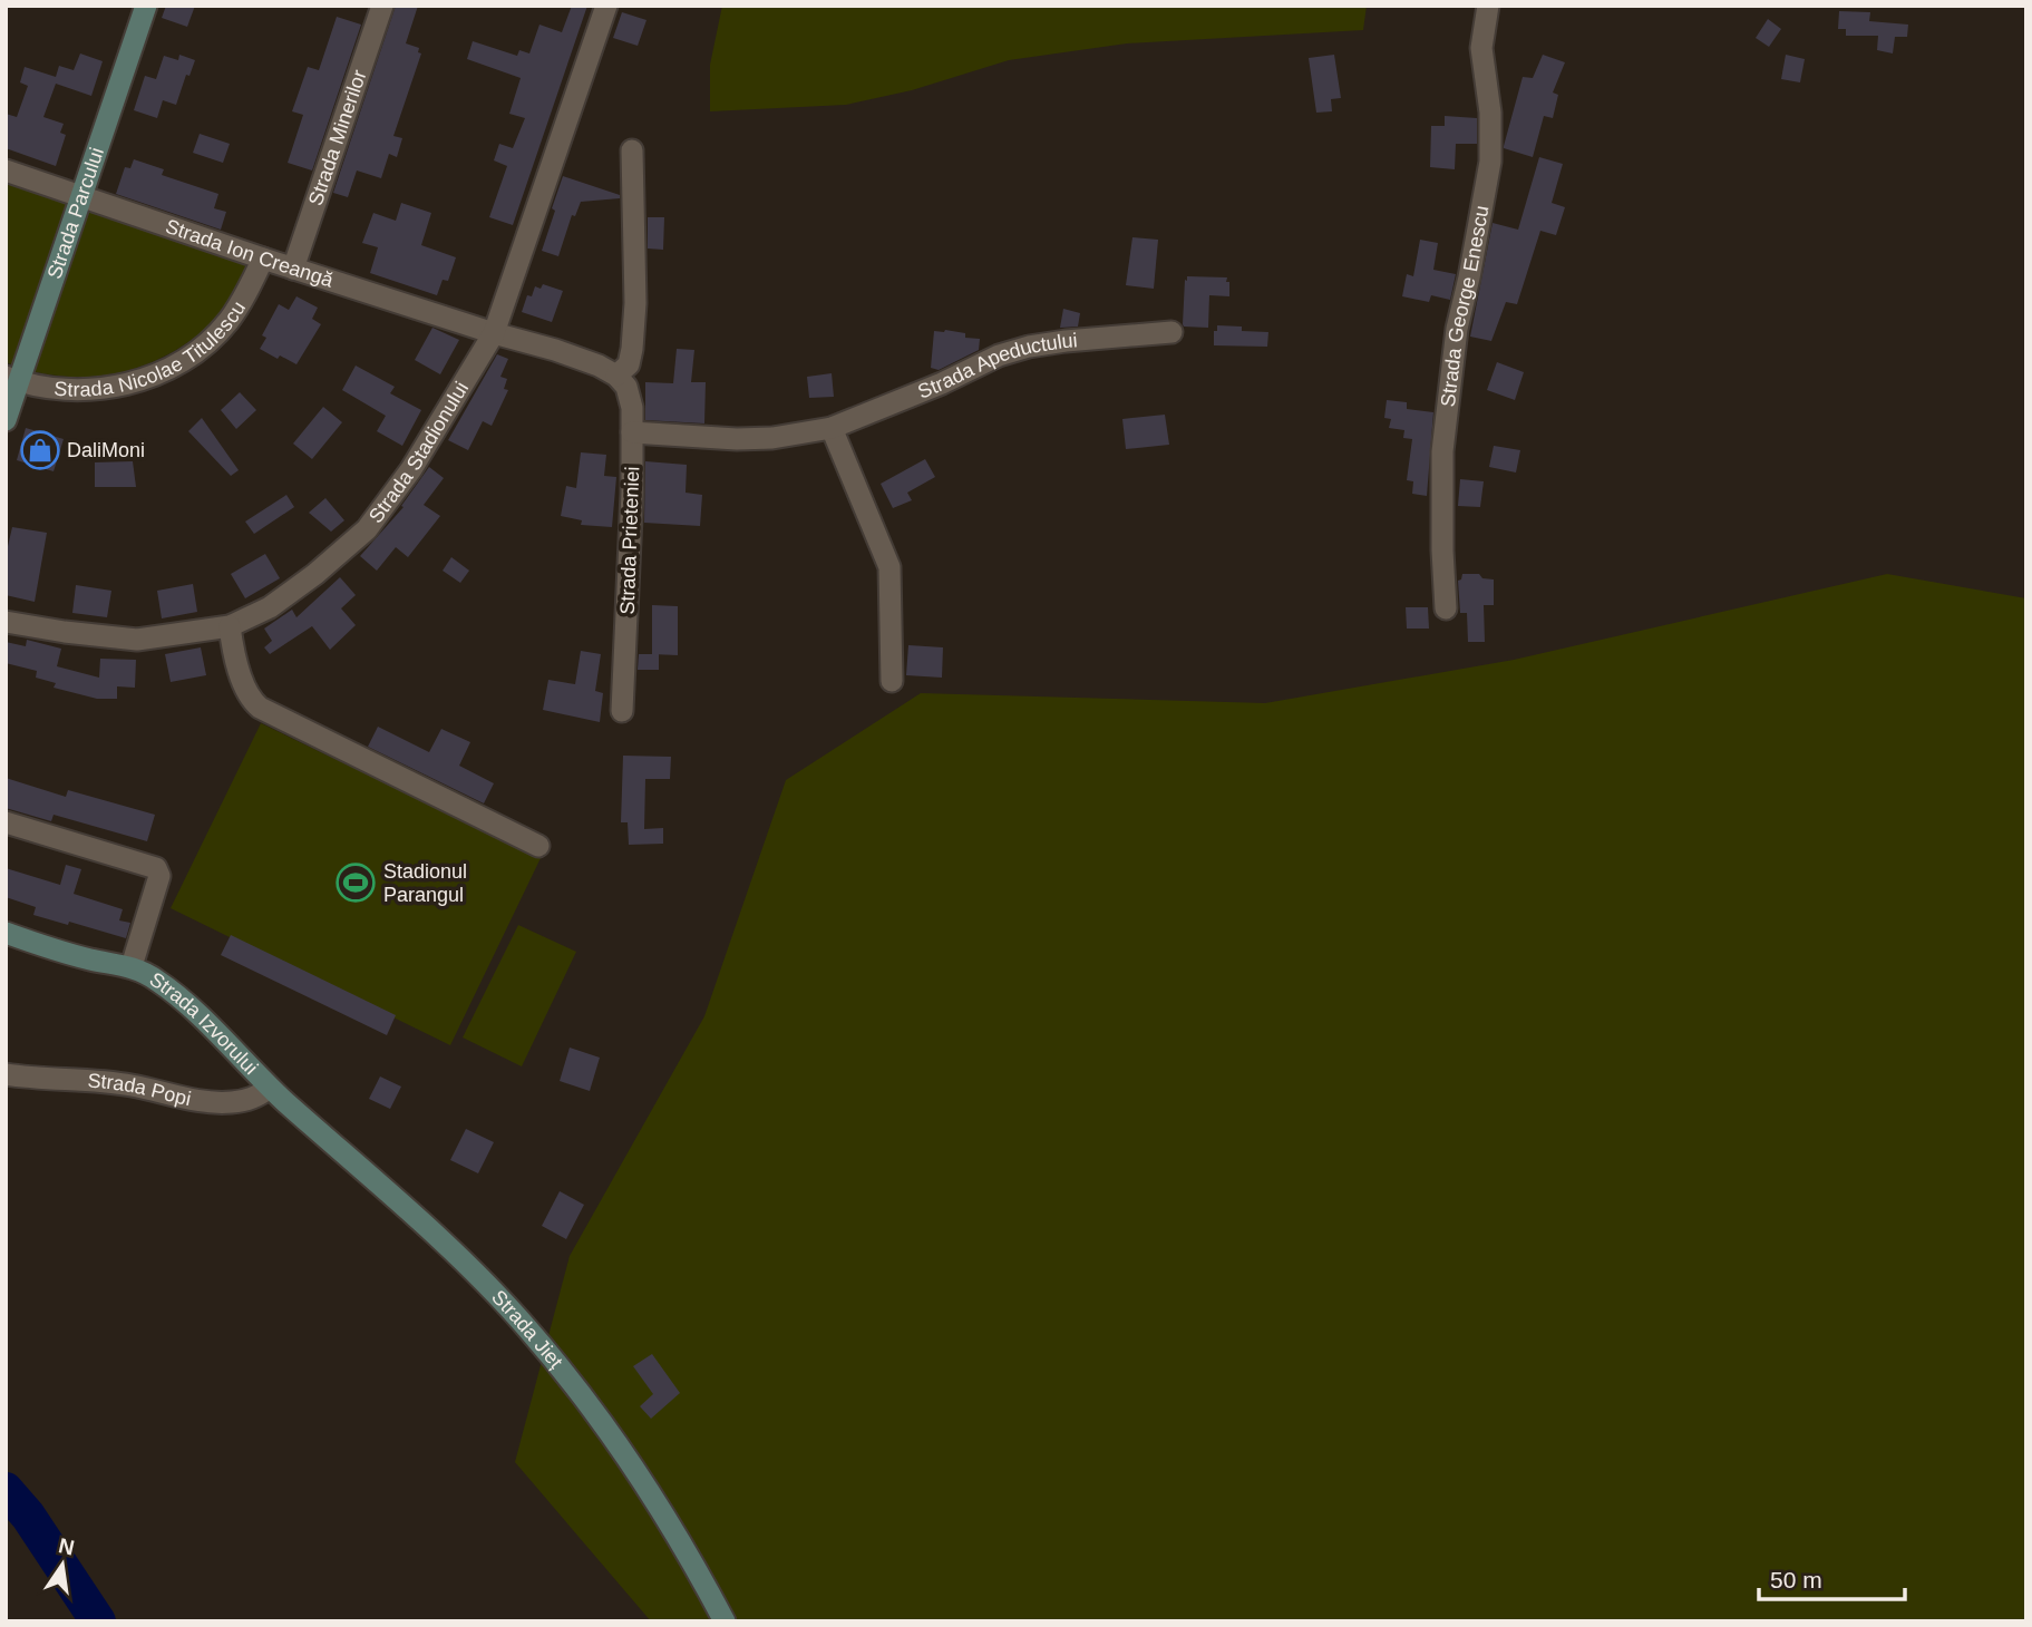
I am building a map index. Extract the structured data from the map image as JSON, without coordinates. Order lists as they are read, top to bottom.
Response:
{
  "streets": {
    "main road": ["Strada Parcului", "Strada Izvorului", "Strada Jieț"],
    "street": [
      "Strada Minerilor",
      "Strada Ion Creangă",
      "Strada George Enescu",
      "Strada Nicolae Titulescu",
      "Strada Apeductului",
      "Strada Stadionului",
      "Strada Prieteniei",
      "Strada Popi"
    ]
  },
  "crossings": [
    ["Strada Minerilor", "Strada Ion Creangă"],
    ["Strada Parcului", "Strada Ion Creangă"],
    ["Strada Parcului", "Strada Nicolae Titulescu"],
    ["Strada Ion Creangă", "Strada Nicolae Titulescu"],
    ["Strada Ion Creangă", "Strada Stadionului"],
    ["Strada Apeductului", "Strada Prieteniei"],
    ["Strada Izvorului", "Strada Popi"],
    ["Strada Izvorului", "Strada Jieț"],
    ["Strada Popi", "Strada Jieț"]
  ],
  "places": {
    "shop": ["DaliMoni"],
    "sports": ["Stadionul Parangul"]
  },
  "scale_bar": "50 m",
  "north": "top"
}
